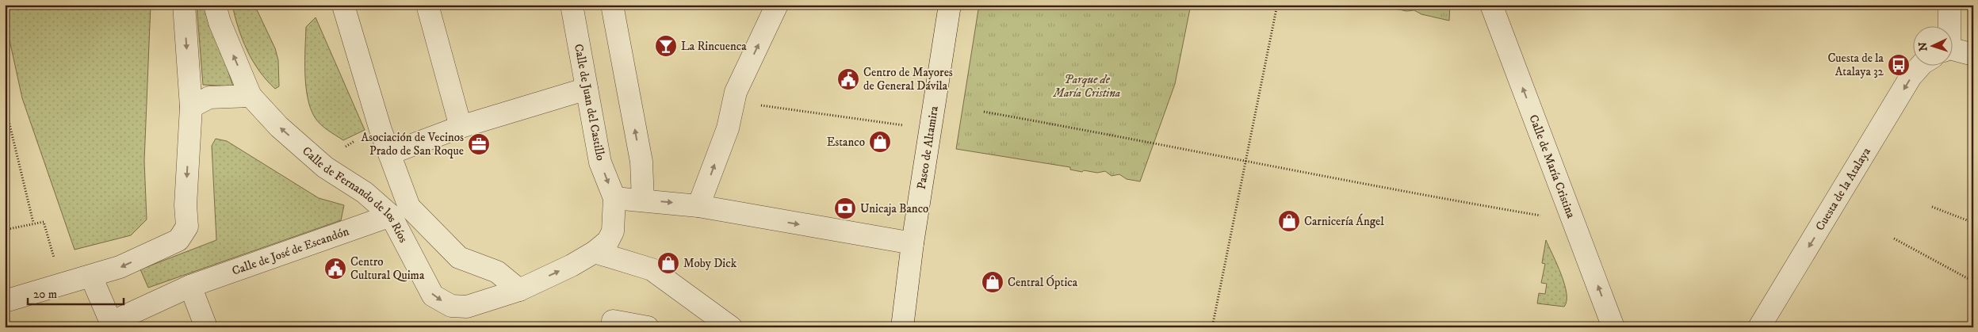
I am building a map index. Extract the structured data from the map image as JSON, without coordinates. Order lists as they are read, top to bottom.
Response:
{
  "streets": {
    "street": [
      "Calle de Juan del Castillo",
      "Paseo de Altamira",
      "Calle de María Cristina",
      "Cuesta de la Atalaya",
      "Calle de Fernando de los Ríos",
      "Calle de José de Escandón"
    ]
  },
  "crossings": [
    ["Calle de Fernando de los Ríos", "Calle de José de Escandón"]
  ],
  "one_way": ["Calle de María Cristina", "Cuesta de la Atalaya"],
  "parks": ["Parque de María Cristina"],
  "places": {
    "bar": ["La Rincuenca"],
    "bus stop": ["Cuesta de la Atalaya 32"],
    "public building": ["Centro de Mayores de General Dávila", "Centro Cultural Quima"],
    "shop": [
      "Estanco",
      "Carnicería Ángel",
      "Moby Dick",
      "Central Óptica"
    ],
    "office": ["Asociación de Vecinos Prado de San Roque"],
    "bank": ["Unicaja Banco"]
  },
  "scale_bar": "20 m",
  "north": "left"
}
